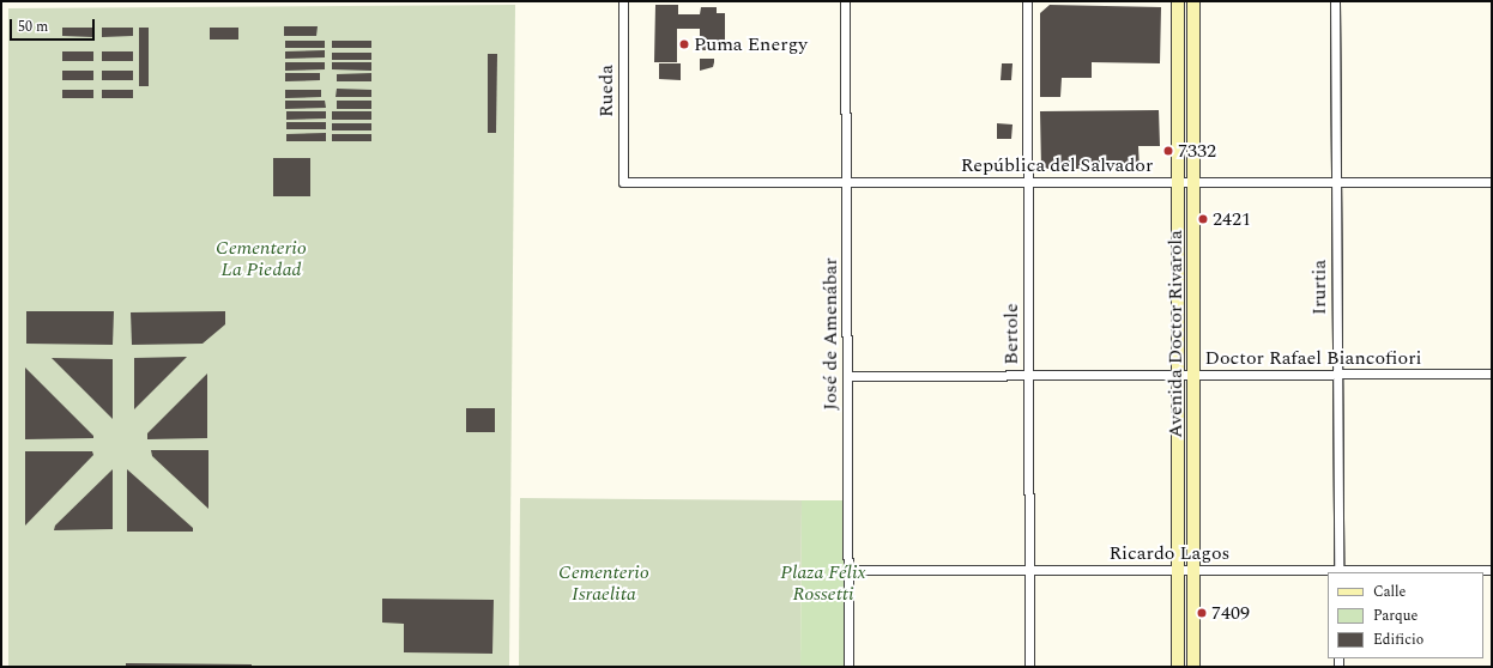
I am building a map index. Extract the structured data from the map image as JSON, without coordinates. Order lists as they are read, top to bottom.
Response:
{
  "streets": {
    "main road": ["Avenida Doctor Rivarola"],
    "street": [
      "Rueda",
      "República del Salvador",
      "Irurtia",
      "José de Amenábar",
      "Bertole",
      "Doctor Rafael Biancofiori",
      "Ricardo Lagos"
    ]
  },
  "crossings": [
    ["Rueda", "República del Salvador"],
    ["República del Salvador", "Irurtia"],
    ["República del Salvador", "José de Amenábar"],
    ["República del Salvador", "Bertole"],
    ["República del Salvador", "Avenida Doctor Rivarola"],
    ["Irurtia", "Doctor Rafael Biancofiori"],
    ["Irurtia", "Ricardo Lagos"],
    ["José de Amenábar", "Doctor Rafael Biancofiori"],
    ["José de Amenábar", "Ricardo Lagos"],
    ["Bertole", "Doctor Rafael Biancofiori"],
    ["Bertole", "Ricardo Lagos"],
    ["Avenida Doctor Rivarola", "Doctor Rafael Biancofiori"],
    ["Avenida Doctor Rivarola", "Ricardo Lagos"]
  ],
  "parks": ["Cementerio La Piedad", "Cementerio Israelita", "Plaza Félix Rossetti"],
  "places": [
    "Puma Energy",
    "7332",
    "2421",
    "7409"
  ],
  "legend": ["Calle", "Parque", "Edificio"],
  "scale_bar": "50 m"
}
